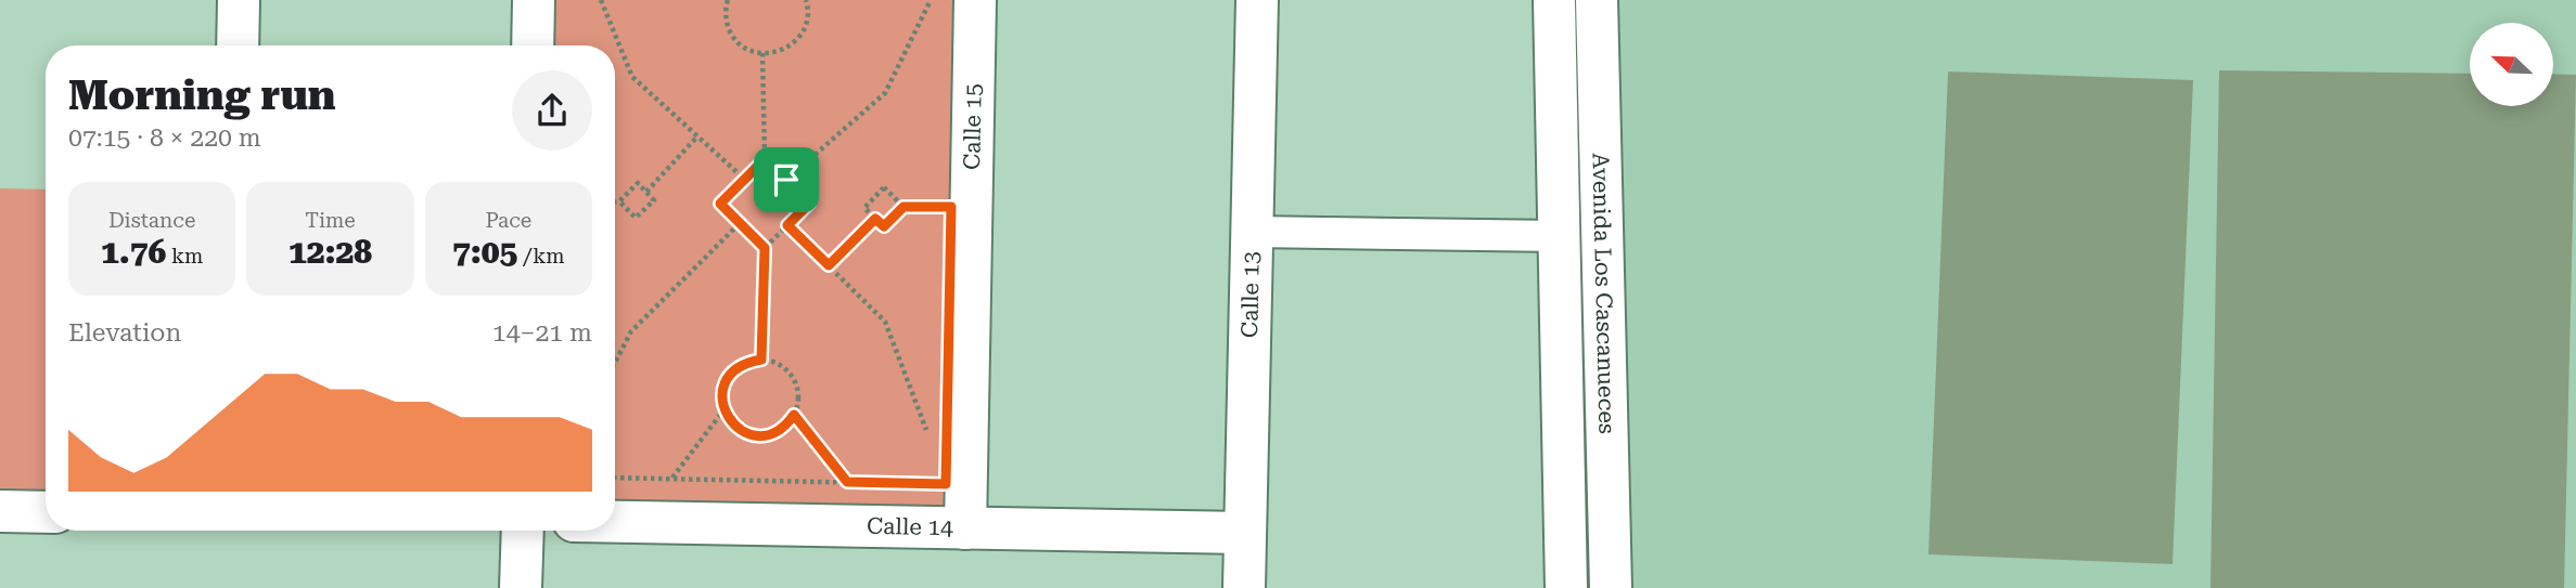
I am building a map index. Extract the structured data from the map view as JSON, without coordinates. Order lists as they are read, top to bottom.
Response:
{
  "streets": {
    "street": [
      "Calle 15",
      "Calle 13",
      "Avenida Los Cascanueces",
      "Calle 14"
    ]
  },
  "crossings": [
    ["Calle 15", "Calle 14"],
    ["Calle 13", "Calle 14"]
  ],
  "north": "top left",
  "page": {
    "heading": ["Morning run", "07:15 · 8 × 220 m"],
    "stats": [
      ["Distance", "1.76 km"],
      ["Time", "12:28"],
      ["Pace", "7:05 /km"]
    ],
    "chart": ["Elevation", "14–21 m"]
  }
}
